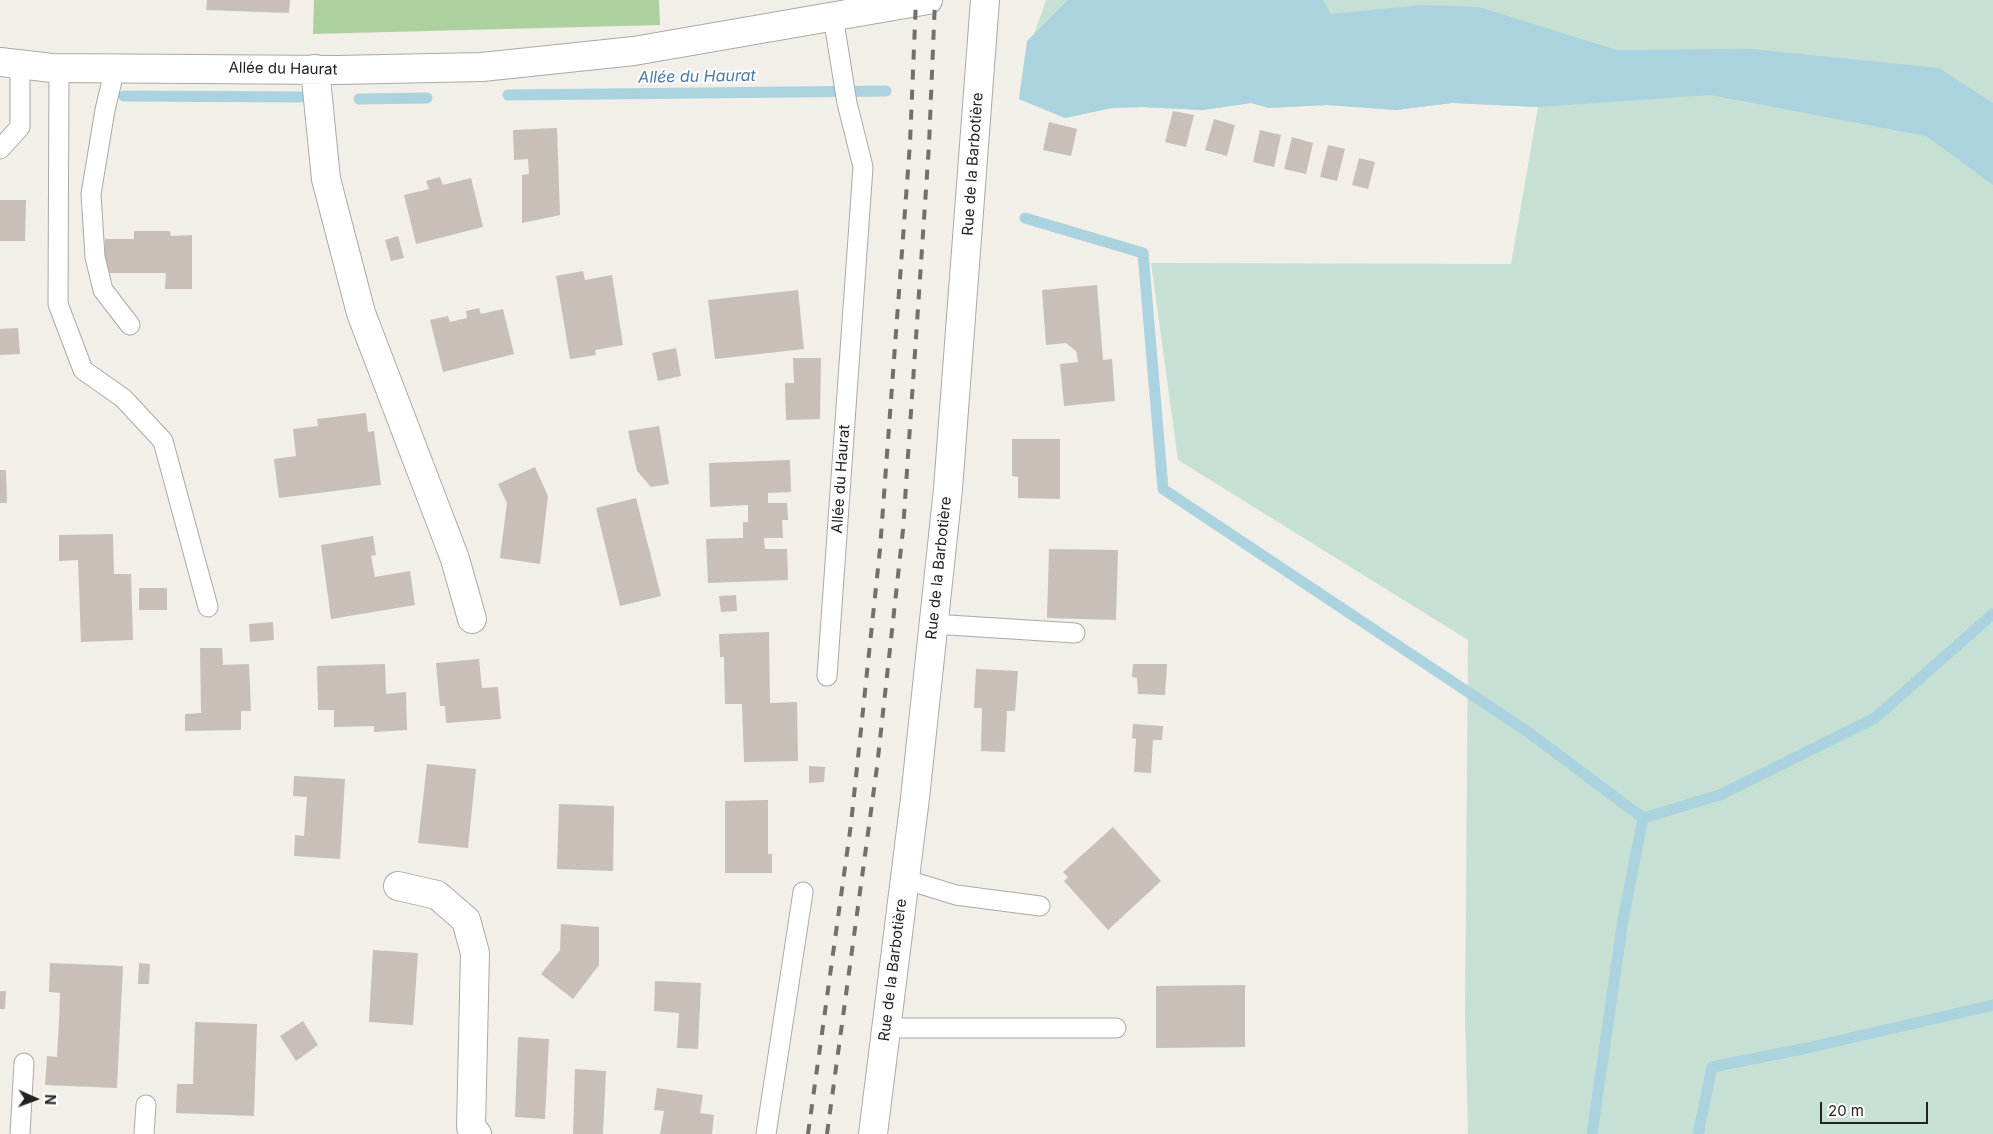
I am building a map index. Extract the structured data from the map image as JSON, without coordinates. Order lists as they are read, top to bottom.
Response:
{
  "streets": {
    "street": ["Allée du Haurat", "Rue de la Barbotière"]
  },
  "water": ["Allée du Haurat"],
  "scale_bar": "20 m",
  "north": "right"
}
